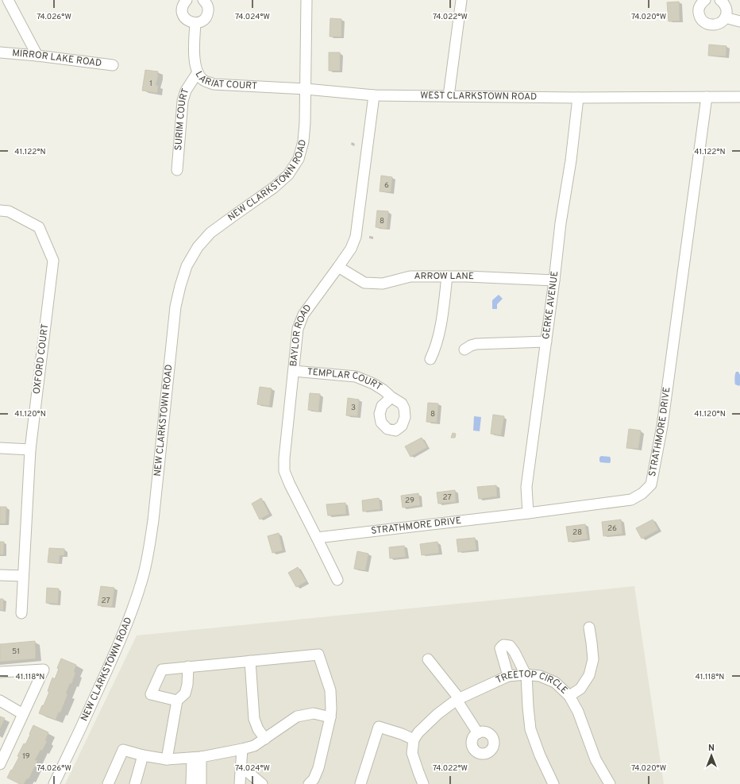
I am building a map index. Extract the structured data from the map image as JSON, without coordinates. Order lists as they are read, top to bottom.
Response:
{
  "streets": {
    "street": [
      "MIRROR LAKE ROAD",
      "LARIAT COURT",
      "WEST CLARKSTOWN ROAD",
      "SURIM COURT",
      "NEW CLARKSTOWN ROAD",
      "ARROW LANE",
      "GERKE AVENUE",
      "BAYLOR ROAD",
      "OXFORD COURT",
      "TEMPLAR COURT",
      "STRATHMORE DRIVE",
      "TREETOP CIRCLE"
    ]
  },
  "crossings": [
    ["LARIAT COURT", "WEST CLARKSTOWN ROAD"],
    ["LARIAT COURT", "SURIM COURT"],
    ["LARIAT COURT", "NEW CLARKSTOWN ROAD"],
    ["WEST CLARKSTOWN ROAD", "NEW CLARKSTOWN ROAD"],
    ["WEST CLARKSTOWN ROAD", "GERKE AVENUE"],
    ["WEST CLARKSTOWN ROAD", "BAYLOR ROAD"],
    ["WEST CLARKSTOWN ROAD", "STRATHMORE DRIVE"],
    ["ARROW LANE", "GERKE AVENUE"],
    ["ARROW LANE", "BAYLOR ROAD"],
    ["GERKE AVENUE", "STRATHMORE DRIVE"],
    ["BAYLOR ROAD", "TEMPLAR COURT"],
    ["BAYLOR ROAD", "STRATHMORE DRIVE"]
  ],
  "house_numbers": [
    "1",
    "6",
    "8",
    "3",
    "8",
    "27",
    "29",
    "26",
    "28",
    "27",
    "51",
    "19"
  ],
  "north": "top",
  "coordinates": [
    "74.026°W",
    "74.024°W",
    "74.022°W",
    "74.020°W",
    "41.122°N",
    "41.120°N",
    "41.118°N"
  ]
}
